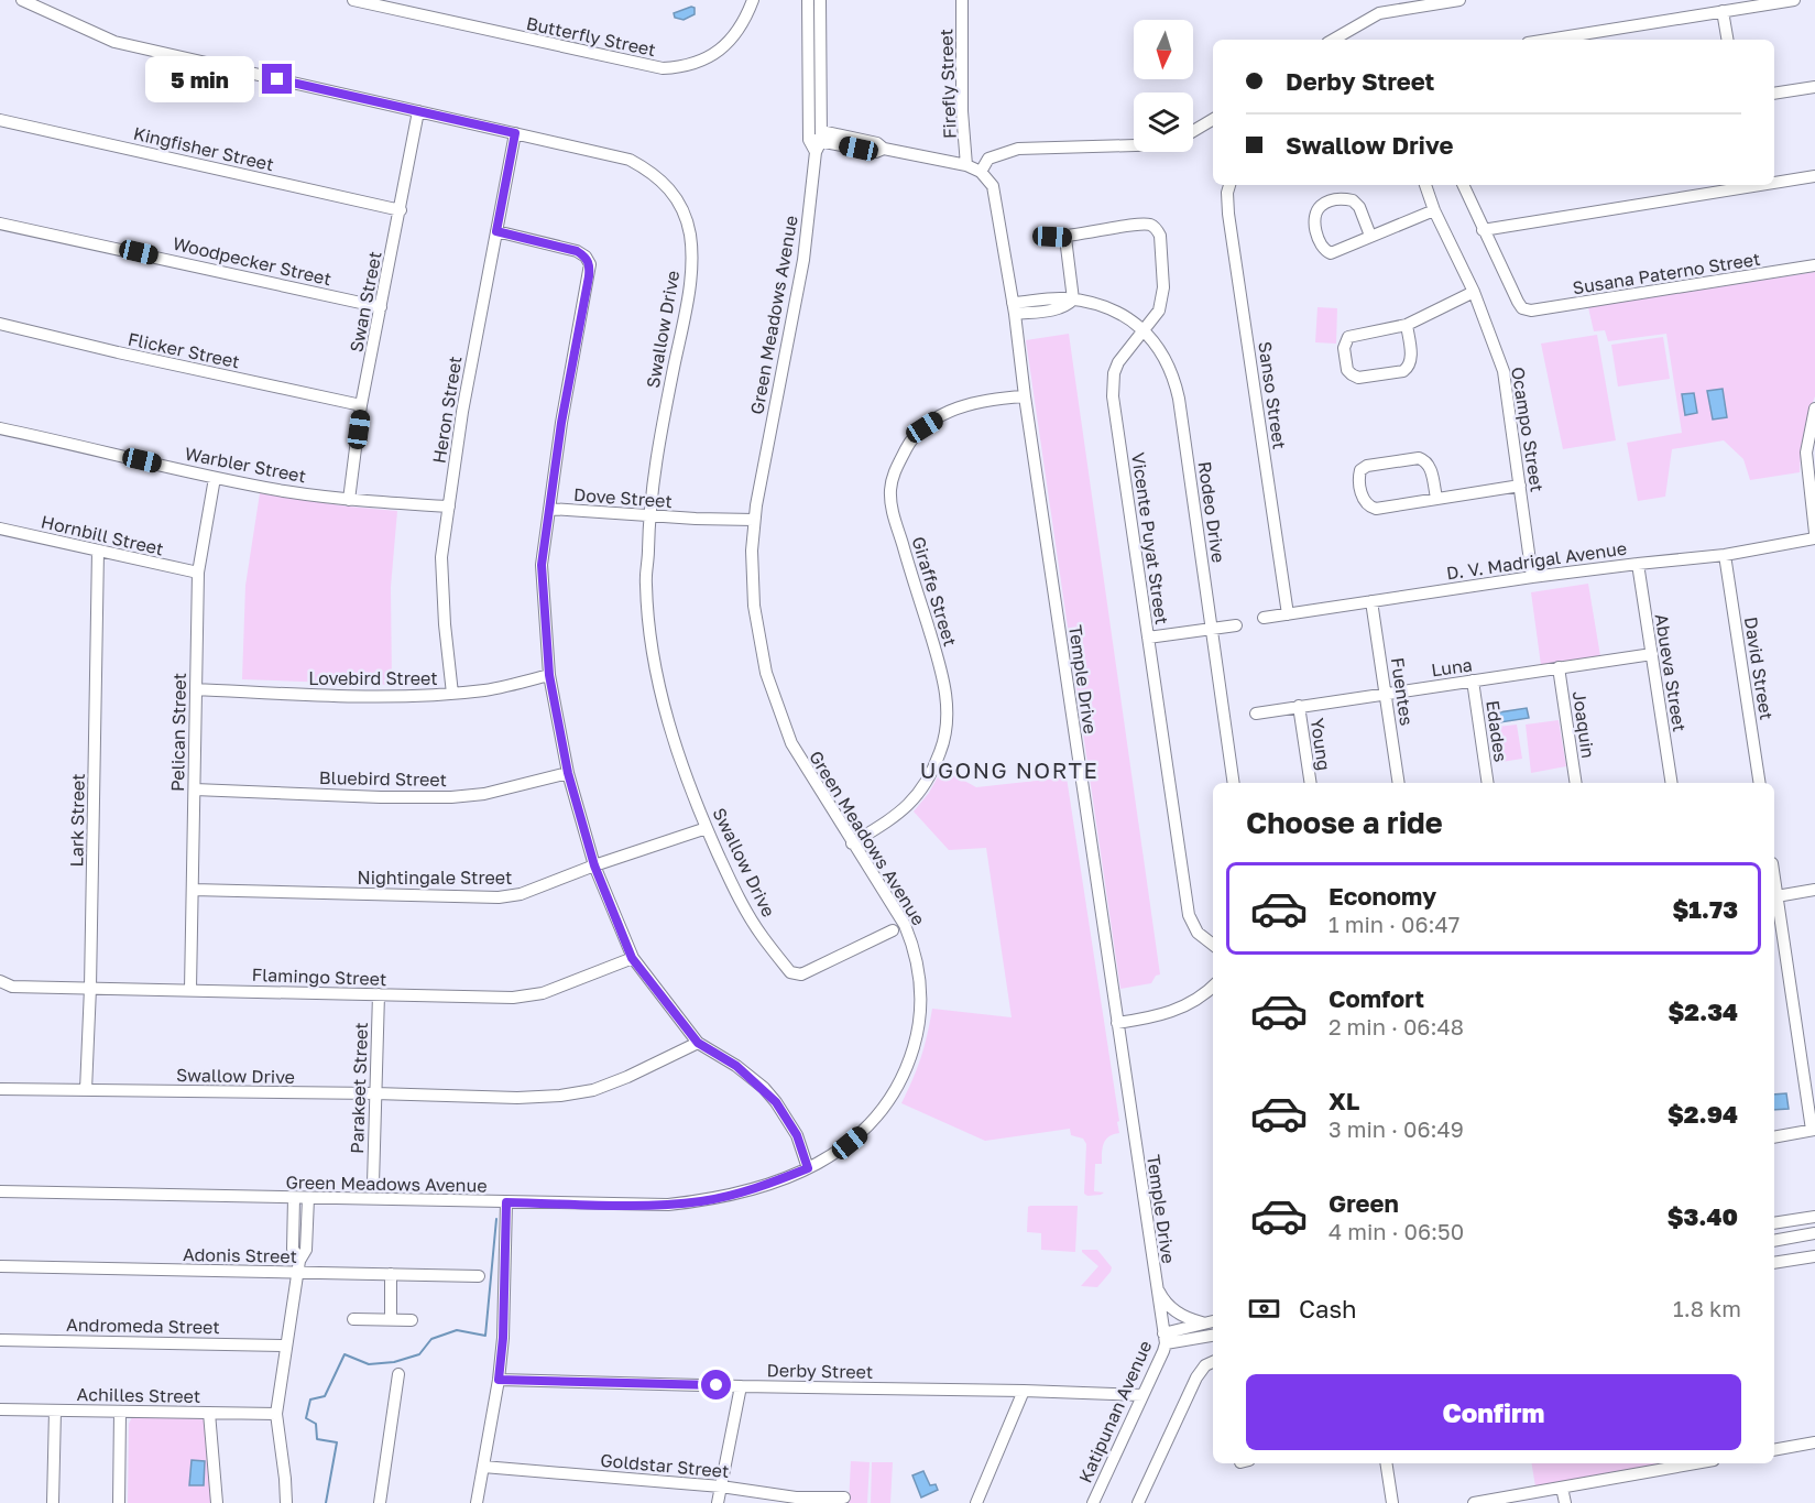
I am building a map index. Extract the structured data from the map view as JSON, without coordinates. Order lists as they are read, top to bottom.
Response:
{
  "streets": {
    "street": [
      "Butterfly Street",
      "Firefly Street",
      "Kingfisher Street",
      "Woodpecker Street",
      "Susana Paterno Street",
      "Swan Street",
      "Green Meadows Avenue",
      "Swallow Drive",
      "Flicker Street",
      "Sanso Street",
      "Heron Street",
      "Ocampo Street",
      "Warbler Street",
      "Dove Street",
      "Rodeo Drive",
      "Hornbill Street",
      "Vicente Puyat Street",
      "D. V. Madrigal Avenue",
      "Giraffe Street",
      "Luna",
      "David Street",
      "Abueva Street",
      "Lovebird Street",
      "Temple Drive",
      "Fuentes",
      "Joaquin",
      "Edades",
      "Pelican Street",
      "Young",
      "Bluebird Street",
      "Lark Street",
      "Nightingale Street",
      "Flamingo Street",
      "Parakeet Street",
      "Adonis Street",
      "Andromeda Street",
      "Derby Street",
      "Achilles Street",
      "Katipunan Avenue",
      "Goldstar Street"
    ]
  },
  "crossings": [
    ["Kingfisher Street", "Swan Street"],
    ["Woodpecker Street", "Swan Street"],
    ["Swan Street", "Swallow Drive"],
    ["Swan Street", "Flicker Street"],
    ["Swan Street", "Warbler Street"],
    ["Green Meadows Avenue", "Dove Street"],
    ["Green Meadows Avenue", "Giraffe Street"],
    ["Swallow Drive", "Heron Street"],
    ["Swallow Drive", "Dove Street"],
    ["Swallow Drive", "Lark Street"],
    ["Swallow Drive", "Nightingale Street"],
    ["Swallow Drive", "Parakeet Street"],
    ["Sanso Street", "D. V. Madrigal Avenue"],
    ["Heron Street", "Warbler Street"],
    ["Heron Street", "Lovebird Street"],
    ["Ocampo Street", "D. V. Madrigal Avenue"],
    ["Warbler Street", "Pelican Street"],
    ["Rodeo Drive", "Vicente Puyat Street"],
    ["Hornbill Street", "Pelican Street"],
    ["Hornbill Street", "Lark Street"],
    ["D. V. Madrigal Avenue", "David Street"],
    ["D. V. Madrigal Avenue", "Abueva Street"],
    ["D. V. Madrigal Avenue", "Fuentes"],
    ["Giraffe Street", "Temple Drive"],
    ["Luna", "Abueva Street"],
    ["Luna", "Fuentes"],
    ["Luna", "Joaquin"],
    ["Luna", "Edades"],
    ["Luna", "Young"],
    ["Lovebird Street", "Pelican Street"],
    ["Temple Drive", "Katipunan Avenue"],
    ["Pelican Street", "Bluebird Street"],
    ["Pelican Street", "Nightingale Street"],
    ["Pelican Street", "Flamingo Street"],
    ["Lark Street", "Flamingo Street"],
    ["Flamingo Street", "Parakeet Street"],
    ["Derby Street", "Katipunan Avenue"]
  ],
  "districts": ["UGONG NORTE"],
  "north": "bottom",
  "page": {
    "banner": ["Derby Street", "Swallow Drive"],
    "bubble": "5 min",
    "heading": "Choose a ride",
    "list": [
      {
        "name": "Economy",
        "note": "1 min · 06:47",
        "value": "$1.73"
      },
      {
        "name": "Comfort",
        "note": "2 min · 06:48",
        "value": "$2.34"
      },
      {
        "name": "XL",
        "note": "3 min · 06:49",
        "value": "$2.94"
      },
      {
        "name": "Green",
        "note": "4 min · 06:50",
        "value": "$3.40"
      }
    ],
    "pay": ["Cash", "1.8 km"],
    "buttons": "Confirm"
  }
}
